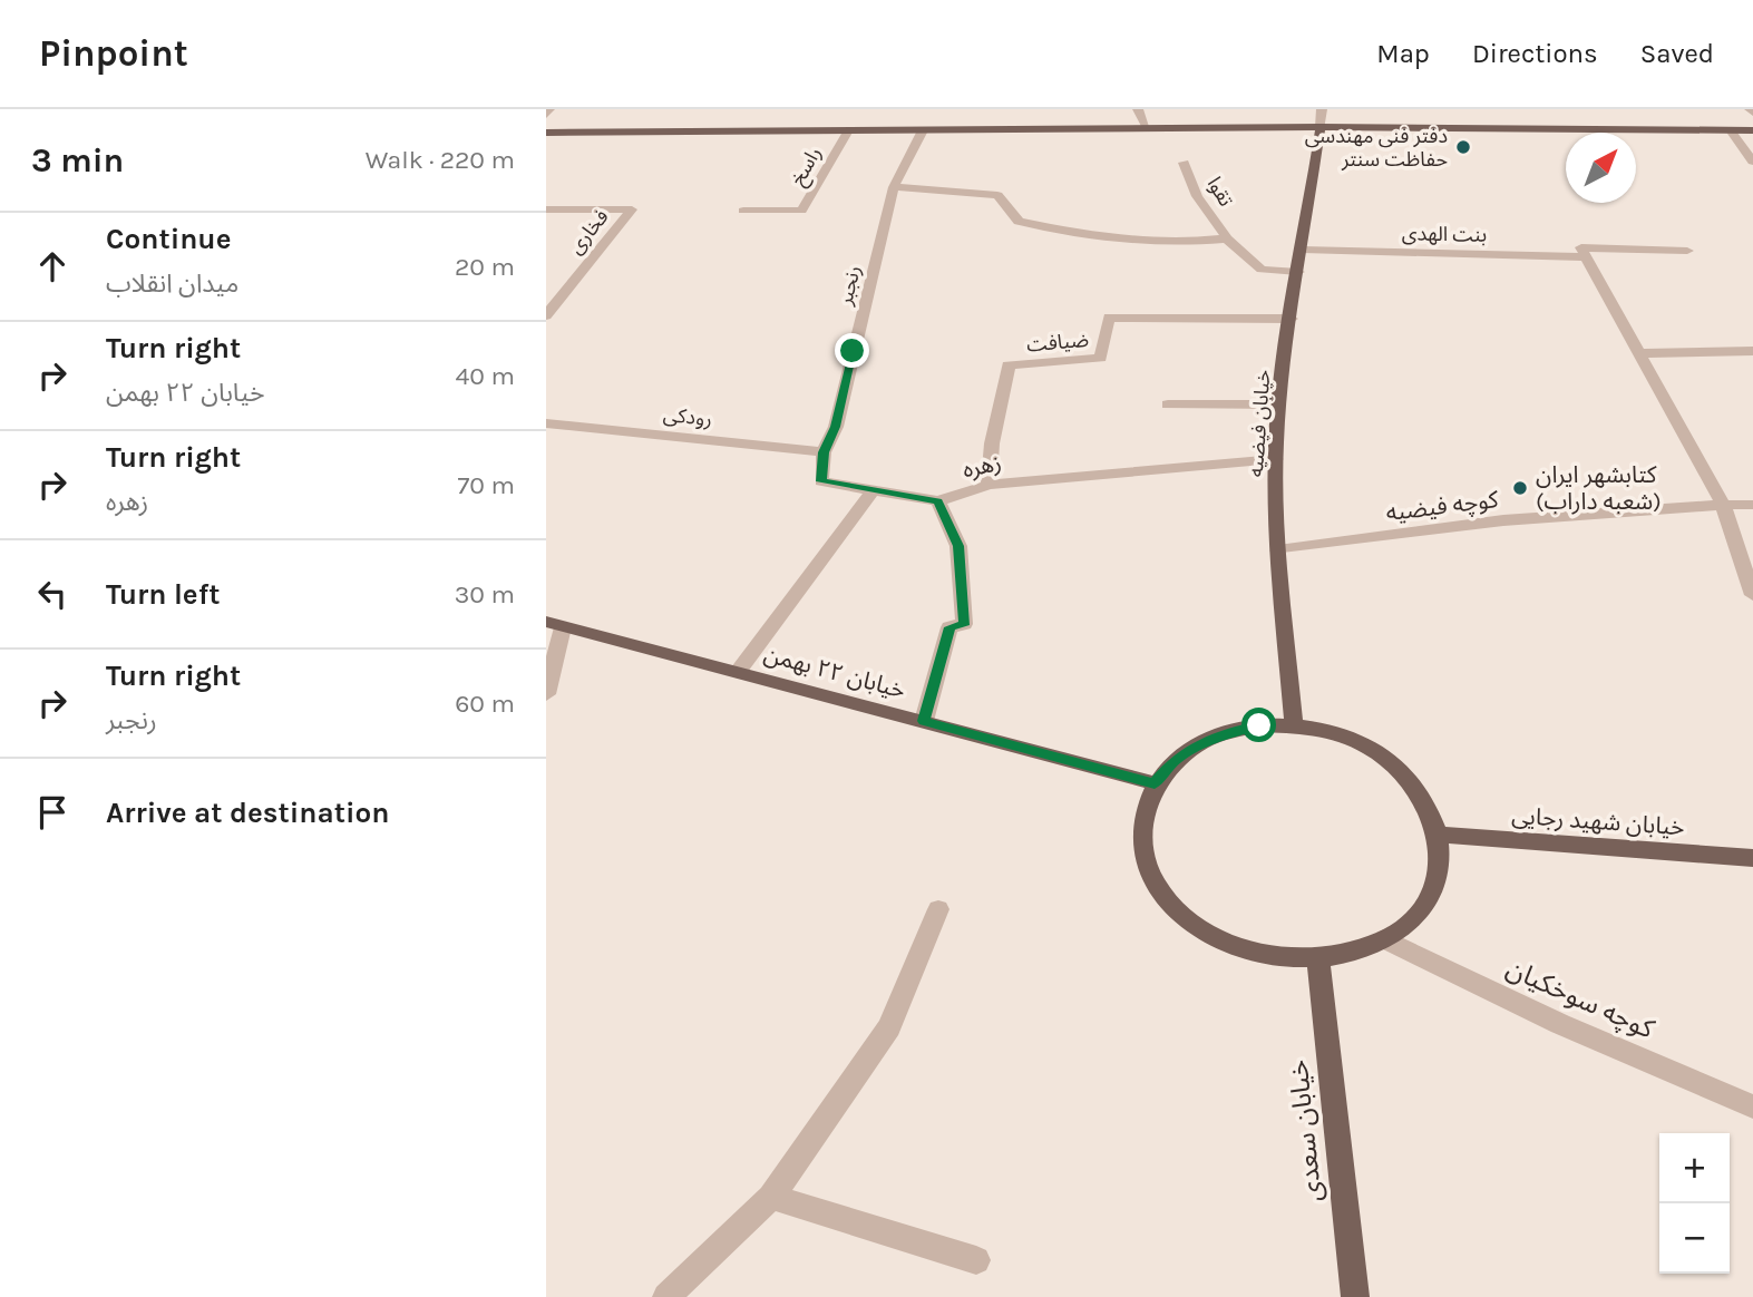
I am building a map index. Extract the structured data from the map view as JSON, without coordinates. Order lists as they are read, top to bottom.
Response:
{
  "streets": {
    "main road": [
      "خیابان فیضیه",
      "خیابان ۲۲ بهمن",
      "خیابان شهید رجایی",
      "خیابان سعدی"
    ],
    "street": [
      "راسخ",
      "تقوا",
      "فخاری",
      "بنت الهدی",
      "رنجبر",
      "ضیافت",
      "رودکی",
      "زهره",
      "کوچه فیضیه",
      "کوچه سوخکیان"
    ]
  },
  "crossings": [
    ["تقوا", "خیابان فیضیه"],
    ["بنت الهدی", "خیابان فیضیه"],
    ["رنجبر", "رودکی"],
    ["ضیافت", "خیابان فیضیه"],
    ["ضیافت", "زهره"],
    ["خیابان فیضیه", "زهره"],
    ["خیابان فیضیه", "کوچه فیضیه"],
    ["خیابان فیضیه", "خیابان ۲۲ بهمن"],
    ["خیابان فیضیه", "خیابان شهید رجایی"],
    ["خیابان فیضیه", "کوچه سوخکیان"],
    ["خیابان فیضیه", "خیابان سعدی"],
    ["زهره", "خیابان ۲۲ بهمن"],
    ["خیابان ۲۲ بهمن", "خیابان شهید رجایی"],
    ["خیابان ۲۲ بهمن", "کوچه سوخکیان"],
    ["خیابان ۲۲ بهمن", "خیابان سعدی"],
    ["خیابان شهید رجایی", "کوچه سوخکیان"],
    ["خیابان شهید رجایی", "خیابان سعدی"],
    ["کوچه سوخکیان", "خیابان سعدی"]
  ],
  "places": ["دفتر فنی مهندسی حفاظت سنتر", "کتابشهر ایران (شعبه داراب)"],
  "north": "top right",
  "page": {
    "header": "Pinpoint",
    "nav": ["Map", "Directions", "Saved"],
    "heading": ["3 min", "Walk · 220 m"],
    "list": [
      ["Continue", "میدان انقلاب", "20 m"],
      ["Turn right", "خیابان ۲۲ بهمن", "40 m"],
      ["Turn right", "زهره", "70 m"],
      ["Turn left", "30 m"],
      ["Turn right", "رنجبر", "60 m"],
      "Arrive at destination"
    ],
    "map_buttons": ["+", "−"]
  }
}
